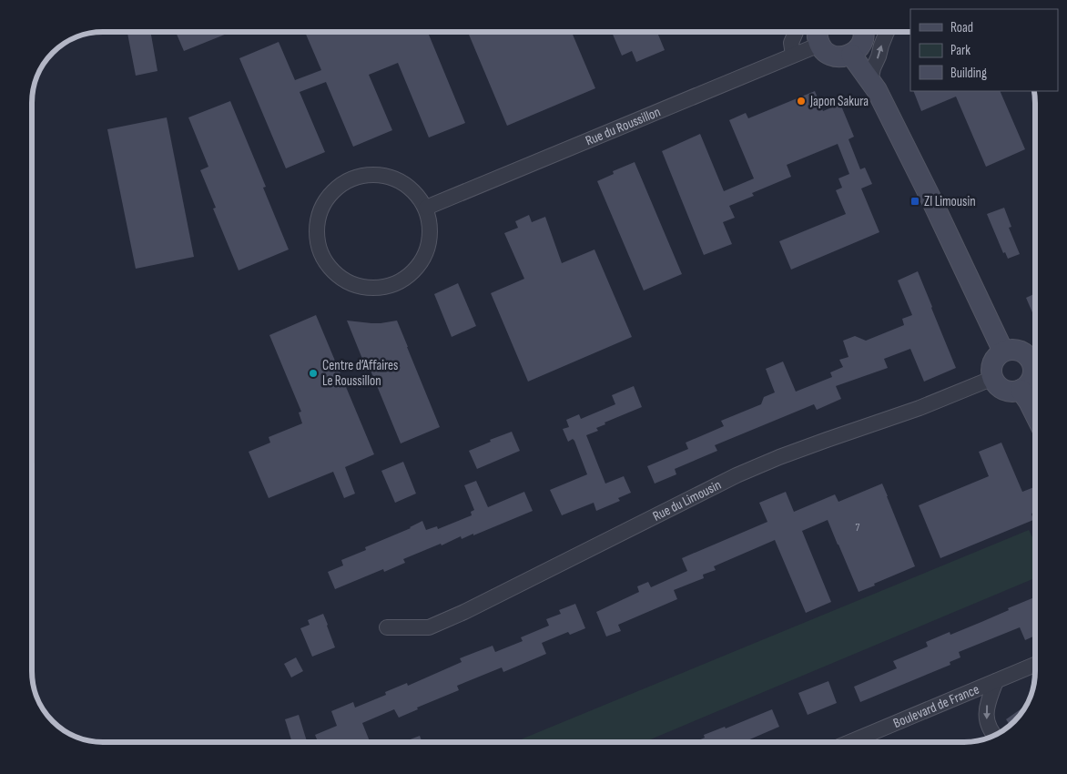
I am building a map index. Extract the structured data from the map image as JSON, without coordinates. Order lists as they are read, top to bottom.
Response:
{
  "streets": {
    "street": ["Rue du Roussillon", "Rue du Limousin", "Boulevard de France"]
  },
  "places": {
    "other": ["Japon Sakura", "Centre d’Affaires Le Roussillon"],
    "transit": ["ZI Limousin"]
  },
  "house_numbers": ["7"],
  "legend": ["Road", "Park", "Building"]
}
